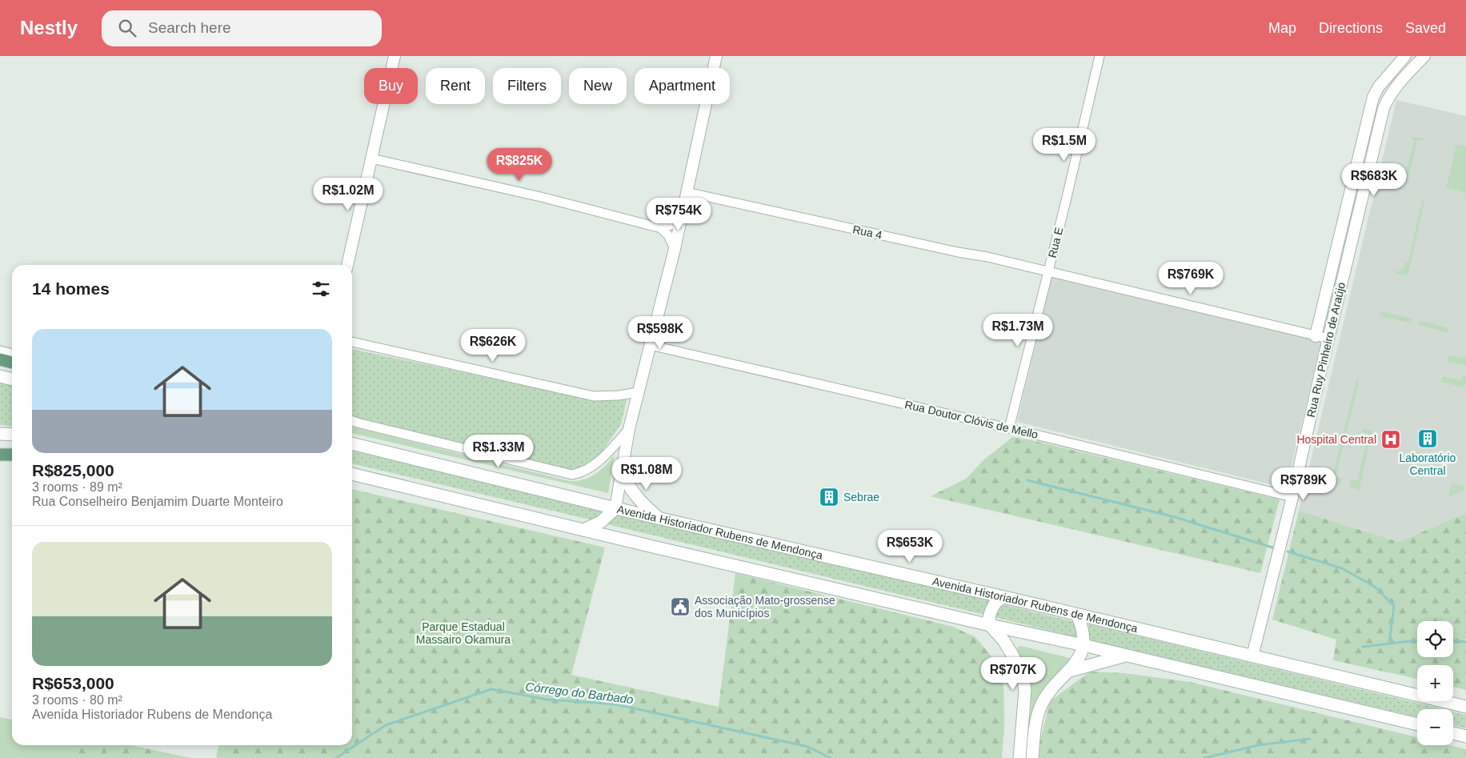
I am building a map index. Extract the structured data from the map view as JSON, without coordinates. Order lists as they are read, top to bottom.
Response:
{
  "streets": {
    "main road": ["Avenida Historiador Rubens de Mendonça"],
    "street": [
      "Rua 4",
      "Rua E",
      "Rua Ruy Pinheiro de Araújo",
      "Rua Doutor Clóvis de Mello"
    ]
  },
  "crossings": [
    ["Rua 4", "Rua E"],
    ["Rua 4", "Rua Ruy Pinheiro de Araújo"],
    ["Rua E", "Rua Doutor Clóvis de Mello"],
    ["Rua Ruy Pinheiro de Araújo", "Rua Doutor Clóvis de Mello"],
    ["Rua Ruy Pinheiro de Araújo", "Avenida Historiador Rubens de Mendonça"]
  ],
  "water": ["Córrego do Barbado"],
  "parks": ["Parque Estadual Massairo Okamura"],
  "places": {
    "building": ["Laboratório Central", "Sebrae"],
    "hospital": ["Hospital Central"],
    "public building": ["Associação Mato-grossense dos Municípios"]
  },
  "page": {
    "header": "Nestly",
    "search": "Search here",
    "nav": ["Map", "Directions", "Saved"],
    "chip": [
      "Buy",
      "Rent",
      "Filters",
      "New",
      "Apartment"
    ],
    "price": [
      "R$1.5M",
      "R$825K",
      "R$683K",
      "R$1.02M",
      "R$754K",
      "R$769K",
      "R$1.73M",
      "R$598K",
      "R$626K",
      "R$1.33M",
      "R$1.08M",
      "R$789K",
      "R$653K",
      "R$707K"
    ],
    "heading": "14 homes",
    "list": [
      {
        "name": "R$825,000",
        "note": "3 rooms · 89 m² · Rua Conselheiro Benjamim Duarte Monteiro"
      },
      {
        "name": "R$653,000",
        "note": "3 rooms · 80 m² · Avenida Historiador Rubens de Mendonça"
      }
    ],
    "map_buttons": ["+", "−"]
  }
}
